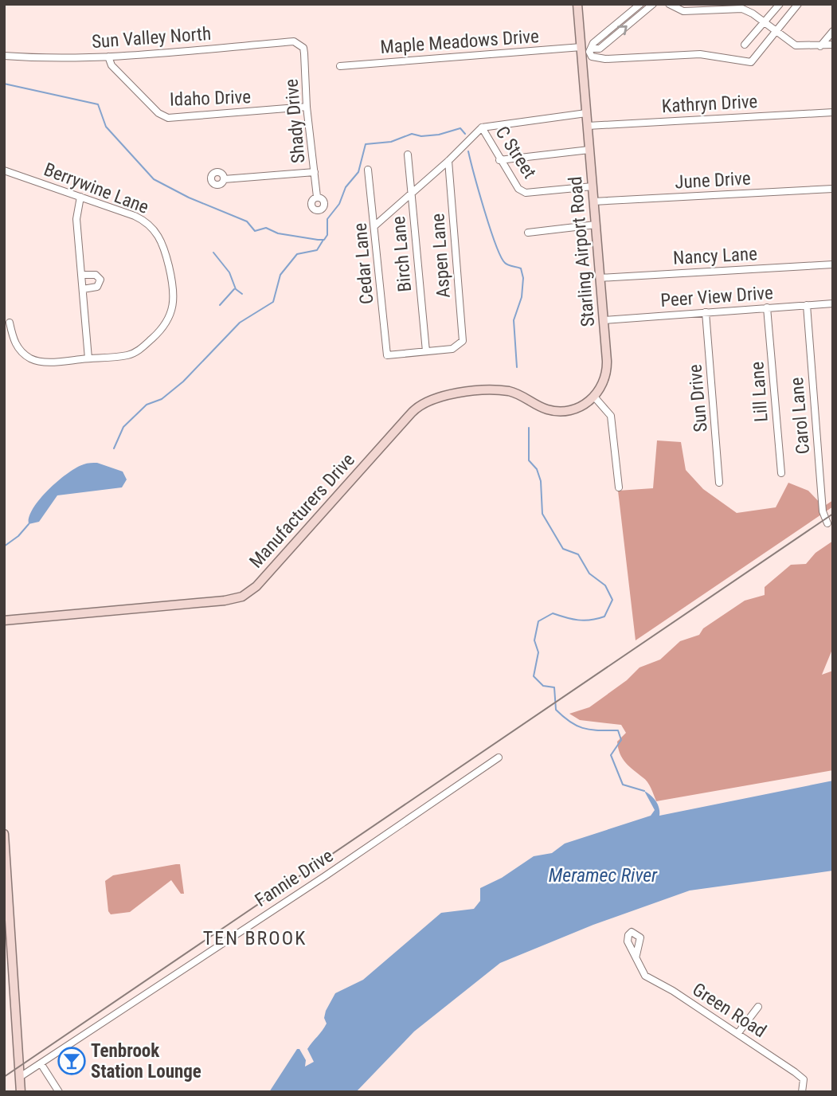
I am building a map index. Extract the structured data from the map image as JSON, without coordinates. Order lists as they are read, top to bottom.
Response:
{
  "streets": {
    "street": [
      "Sun Valley North",
      "Maple Meadows Drive",
      "Idaho Drive",
      "Kathryn Drive",
      "Shady Drive",
      "C Street",
      "June Drive",
      "Berrywine Lane",
      "Starling Airport Road",
      "Birch Lane",
      "Aspen Lane",
      "Nancy Lane",
      "Cedar Lane",
      "Peer View Drive",
      "Lill Lane",
      "Sun Drive",
      "Carol Lane",
      "Manufacturers Drive",
      "Fannie Drive",
      "Green Road"
    ]
  },
  "crossings": [
    ["Sun Valley North", "Idaho Drive"],
    ["Sun Valley North", "Shady Drive"],
    ["Maple Meadows Drive", "Starling Airport Road"],
    ["Idaho Drive", "Shady Drive"],
    ["Kathryn Drive", "Starling Airport Road"],
    ["C Street", "Starling Airport Road"],
    ["June Drive", "Starling Airport Road"],
    ["Starling Airport Road", "Nancy Lane"],
    ["Starling Airport Road", "Peer View Drive"],
    ["Starling Airport Road", "Manufacturers Drive"],
    ["Birch Lane", "Aspen Lane"],
    ["Birch Lane", "Cedar Lane"],
    ["Aspen Lane", "Cedar Lane"],
    ["Peer View Drive", "Lill Lane"],
    ["Peer View Drive", "Sun Drive"],
    ["Peer View Drive", "Carol Lane"]
  ],
  "districts": ["TEN BROOK"],
  "water": ["Meramec River"],
  "places": {
    "bar": ["Tenbrook Station Lounge"]
  }
}
